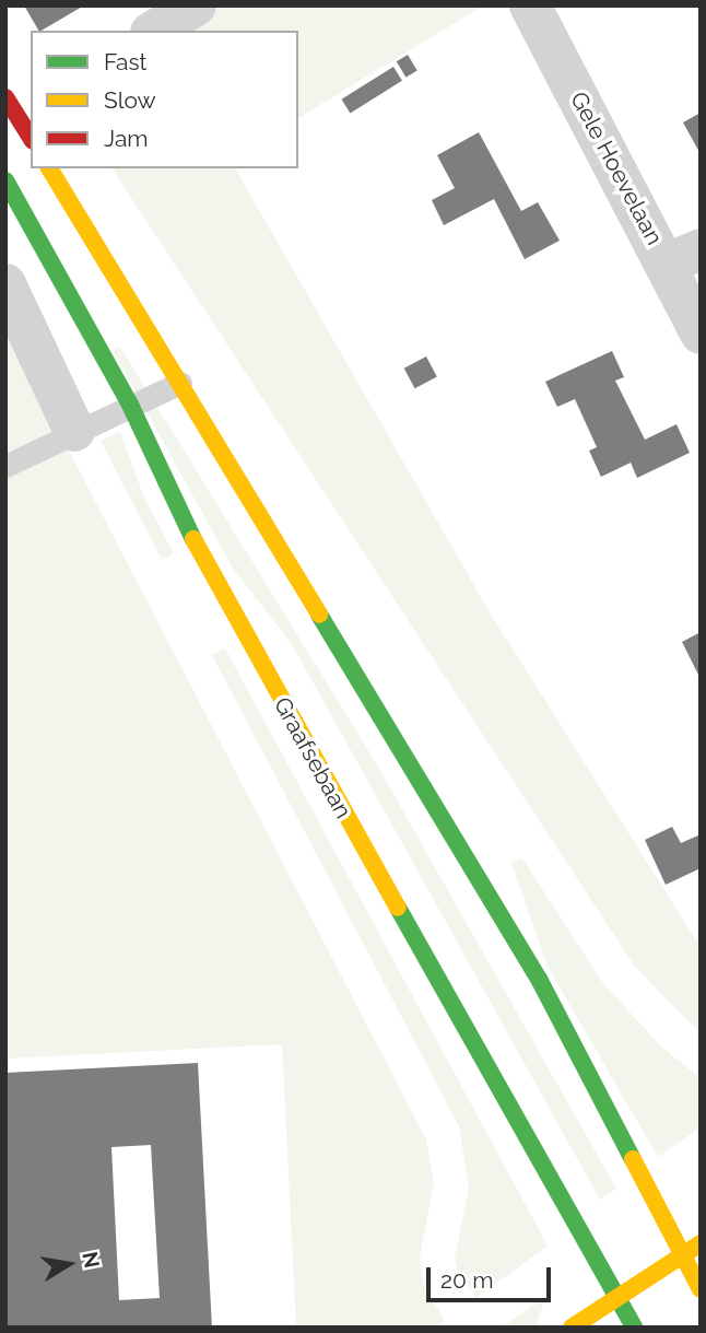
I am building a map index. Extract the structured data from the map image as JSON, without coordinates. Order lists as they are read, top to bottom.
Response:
{
  "streets": {
    "main road": ["Graafsebaan"],
    "street": ["Gele Hoevelaan"]
  },
  "legend": ["Fast", "Slow", "Jam"],
  "scale_bar": "20 m",
  "north": "right"
}
